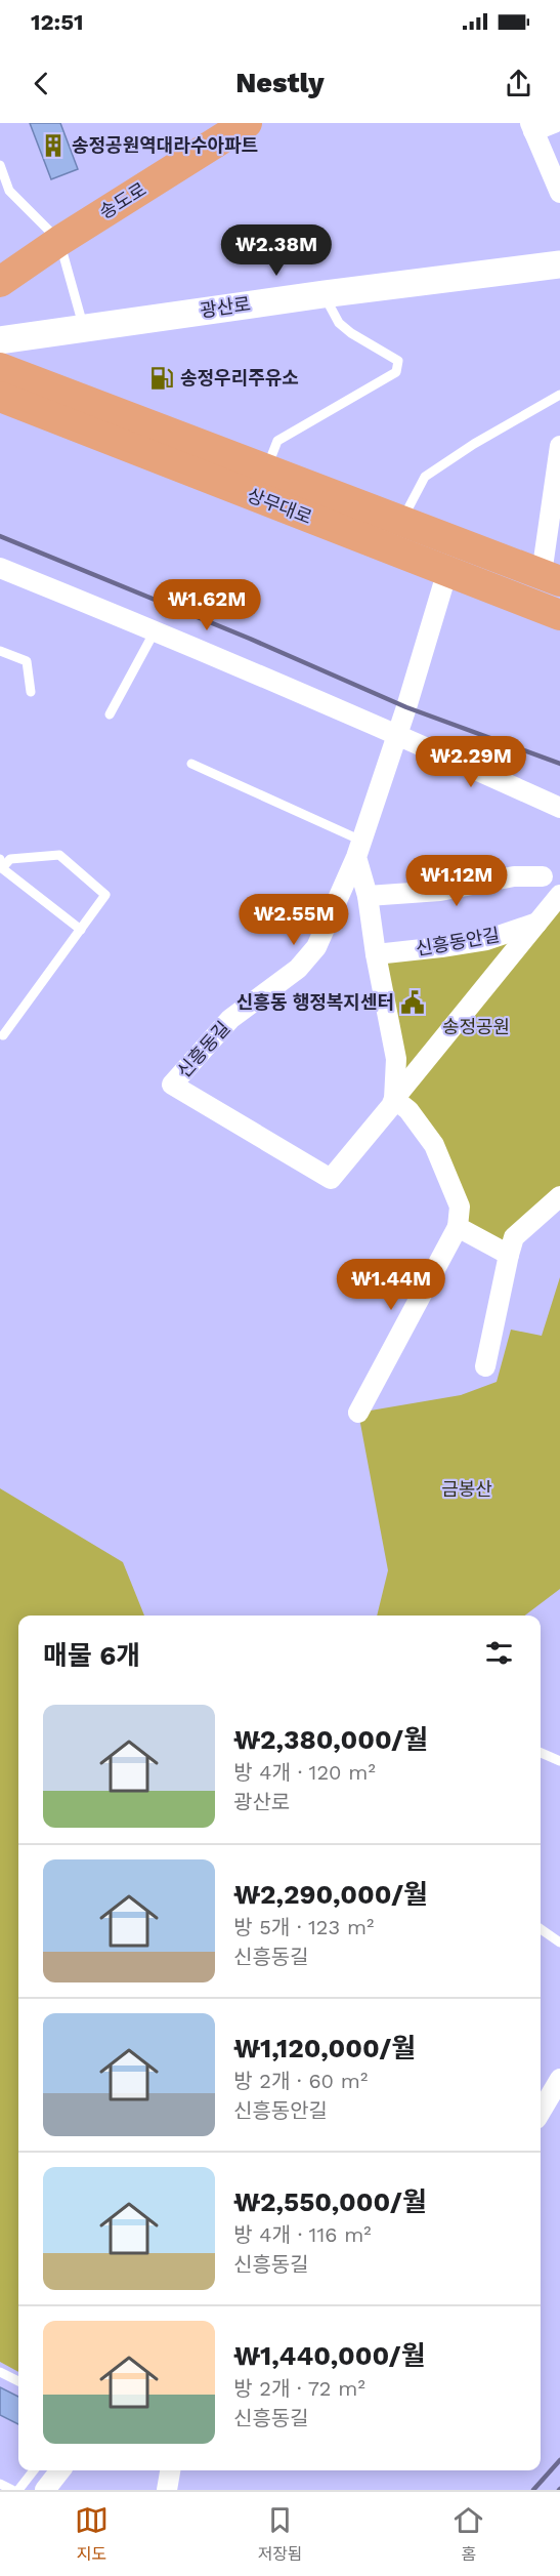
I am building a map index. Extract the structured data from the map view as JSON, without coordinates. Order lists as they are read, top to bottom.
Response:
{
  "streets": {
    "main road": ["송도로", "광산로", "상무대로"],
    "street": ["신흥동안길", "신흥동길"]
  },
  "crossings": [
    ["상무대로", "신흥동길"]
  ],
  "parks": ["송정공원", "금봉산"],
  "places": {
    "building": ["송정공원역대라수아파트"],
    "fuel station": ["송정우리주유소"],
    "public building": ["신흥동 행정복지센터"]
  },
  "page": {
    "status": "12:51",
    "header": "Nestly",
    "price": [
      "₩2.38M",
      "₩1.62M",
      "₩2.29M",
      "₩1.12M",
      "₩2.55M",
      "₩1.44M"
    ],
    "heading": "매물 6개",
    "list": [
      {
        "name": "₩2,380,000/월",
        "note": "방 4개 · 120 m² · 광산로"
      },
      {
        "name": "₩2,290,000/월",
        "note": "방 5개 · 123 m² · 신흥동길"
      },
      {
        "name": "₩1,120,000/월",
        "note": "방 2개 · 60 m² · 신흥동안길"
      },
      {
        "name": "₩2,550,000/월",
        "note": "방 4개 · 116 m² · 신흥동길"
      },
      {
        "name": "₩1,440,000/월",
        "note": "방 2개 · 72 m² · 신흥동길"
      }
    ],
    "tabs": ["지도", "저장됨", "홈"]
  }
}
